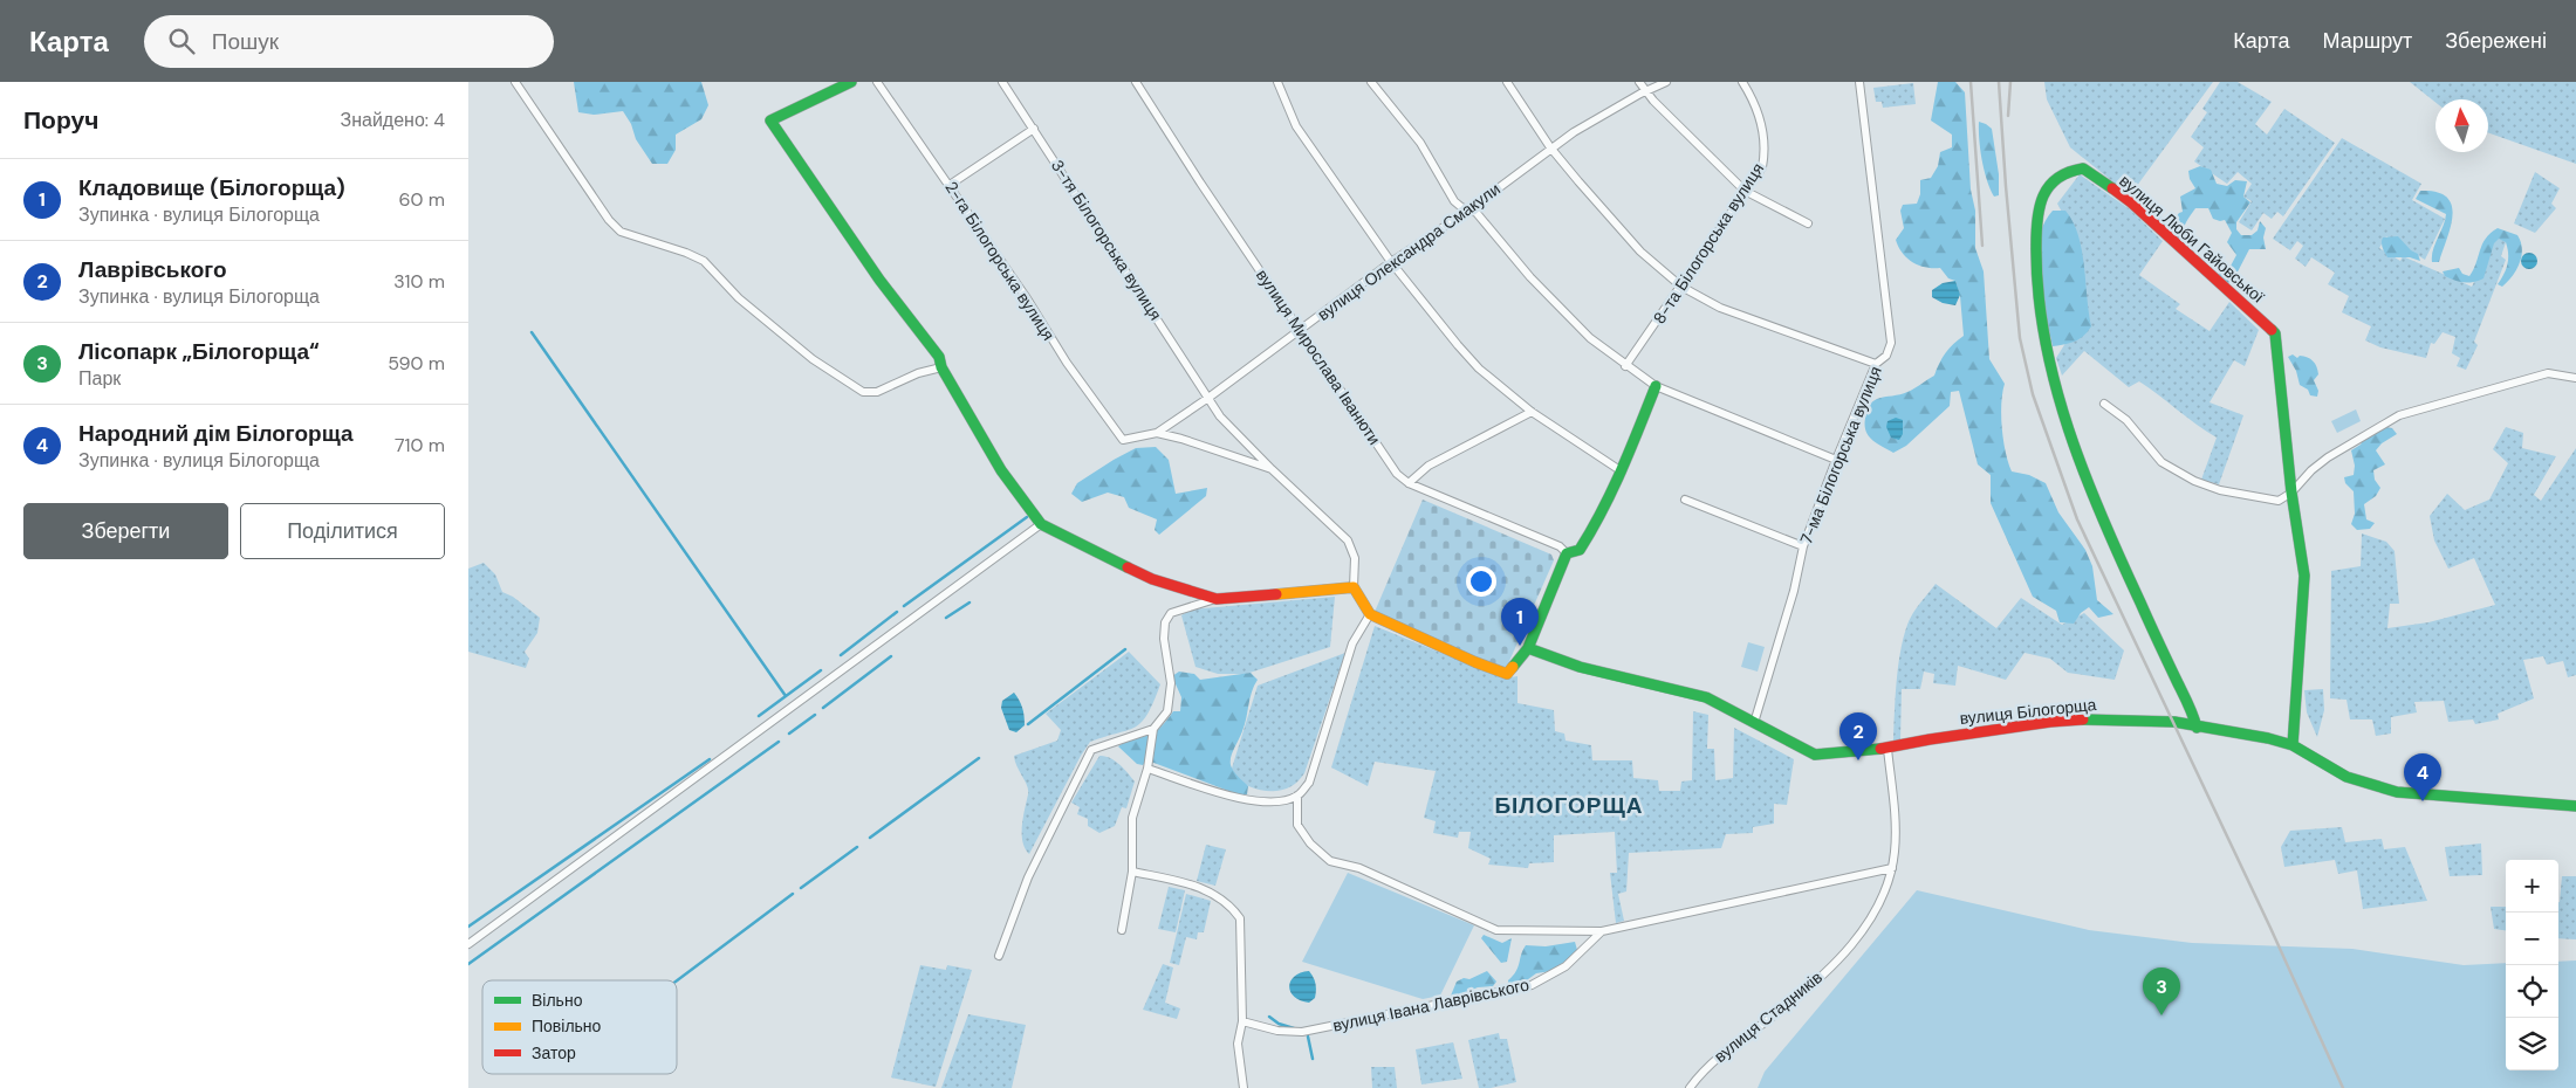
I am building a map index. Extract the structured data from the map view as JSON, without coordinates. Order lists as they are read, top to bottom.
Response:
{
  "streets": {
    "street": [
      "вулиця Люби Гайовської",
      "3-тя Білогорська вулиця",
      "8-та Білогорська вулиця",
      "вулиця Олександра Смакули",
      "2-га Білогорська вулиця",
      "вулиця Мирослава Іванюти",
      "7-ма Білогорська вулиця",
      "вулиця Білогорща",
      "вулиця Івана Лаврівського",
      "вулиця Стадників"
    ]
  },
  "crossings": [
    ["вулиця Люби Гайовської", "вулиця Білогорща"],
    ["3-тя Білогорська вулиця", "вулиця Олександра Смакули"],
    ["вулиця Олександра Смакули", "2-га Білогорська вулиця"],
    ["вулиця Олександра Смакули", "вулиця Мирослава Іванюти"],
    ["7-ма Білогорська вулиця", "вулиця Білогорща"],
    ["вулиця Білогорща", "вулиця Стадників"]
  ],
  "districts": ["БІЛОГОРЩА"],
  "legend": ["Вільно", "Повільно", "Затор"],
  "north": "top",
  "page": {
    "header": "Карта",
    "search": "Пошук",
    "nav": ["Карта", "Маршрут", "Збережені"],
    "heading": ["Поруч", "Знайдено: 4"],
    "list": [
      {
        "mark": "1",
        "name": "Кладовище (Білогорща)",
        "note": "Зупинка · вулиця Білогорща",
        "value": "60 m"
      },
      {
        "mark": "2",
        "name": "Лаврівського",
        "note": "Зупинка · вулиця Білогорща",
        "value": "310 m"
      },
      {
        "mark": "3",
        "name": "Лісопарк „Білогорща“",
        "note": "Парк",
        "value": "590 m"
      },
      {
        "mark": "4",
        "name": "Народний дім Білогорща",
        "note": "Зупинка · вулиця Білогорща",
        "value": "710 m"
      }
    ],
    "buttons": ["Зберегти", "Поділитися"],
    "pins": [
      "1",
      "2",
      "4",
      "3"
    ],
    "map_buttons": ["+", "−"]
  }
}
